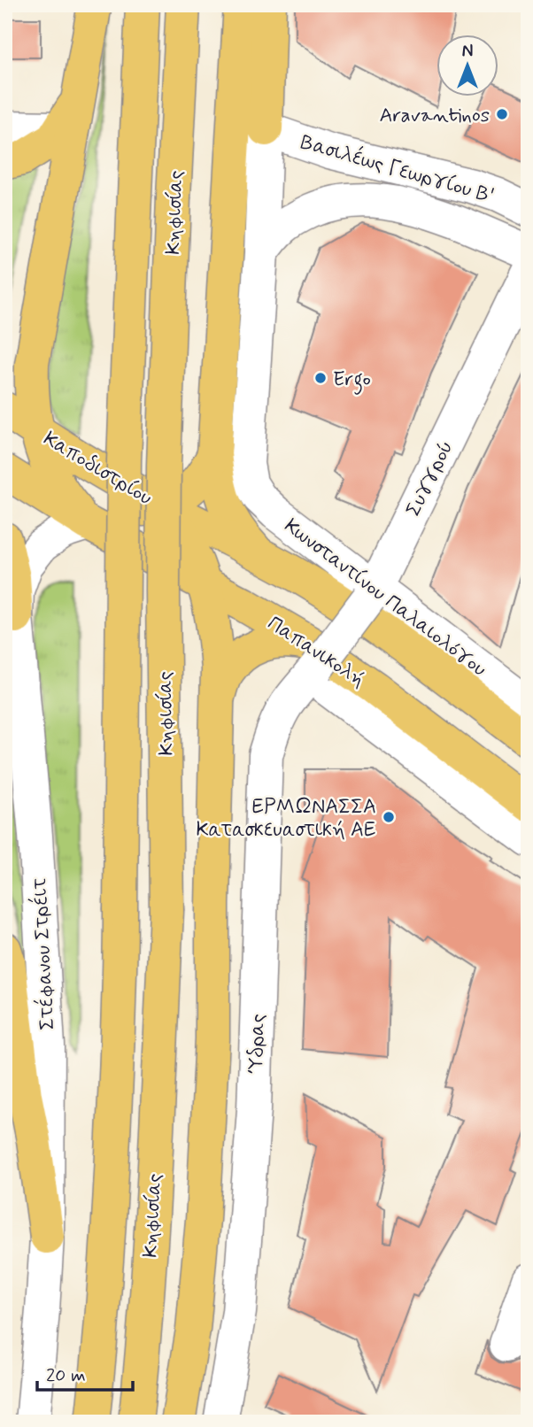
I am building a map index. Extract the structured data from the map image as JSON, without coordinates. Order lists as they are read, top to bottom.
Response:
{
  "streets": {
    "main road": [
      "Κηφισίας",
      "Καποδιστρίου",
      "Κωνσταντίνου Παλαιολόγου",
      "Παπανικολή"
    ],
    "street": [
      "Βασιλέως Γεωργίου Β'",
      "Συγγρού",
      "Στέφανου Στρέιτ",
      "Ύδρας"
    ]
  },
  "crossings": [
    ["Βασιλέως Γεωργίου Β'", "Κωνσταντίνου Παλαιολόγου"],
    ["Καποδιστρίου", "Κωνσταντίνου Παλαιολόγου"],
    ["Συγγρού", "Κωνσταντίνου Παλαιολόγου"],
    ["Συγγρού", "Παπανικολή"],
    ["Συγγρού", "Ύδρας"],
    ["Παπανικολή", "Στέφανου Στρέιτ"],
    ["Παπανικολή", "Ύδρας"]
  ],
  "places": ["Aravantinos", "Ergo", "ΕΡΜΩΝΑΣΣΑ Κατασκευαστική ΑΕ"],
  "scale_bar": "20 m",
  "north": "top"
}
